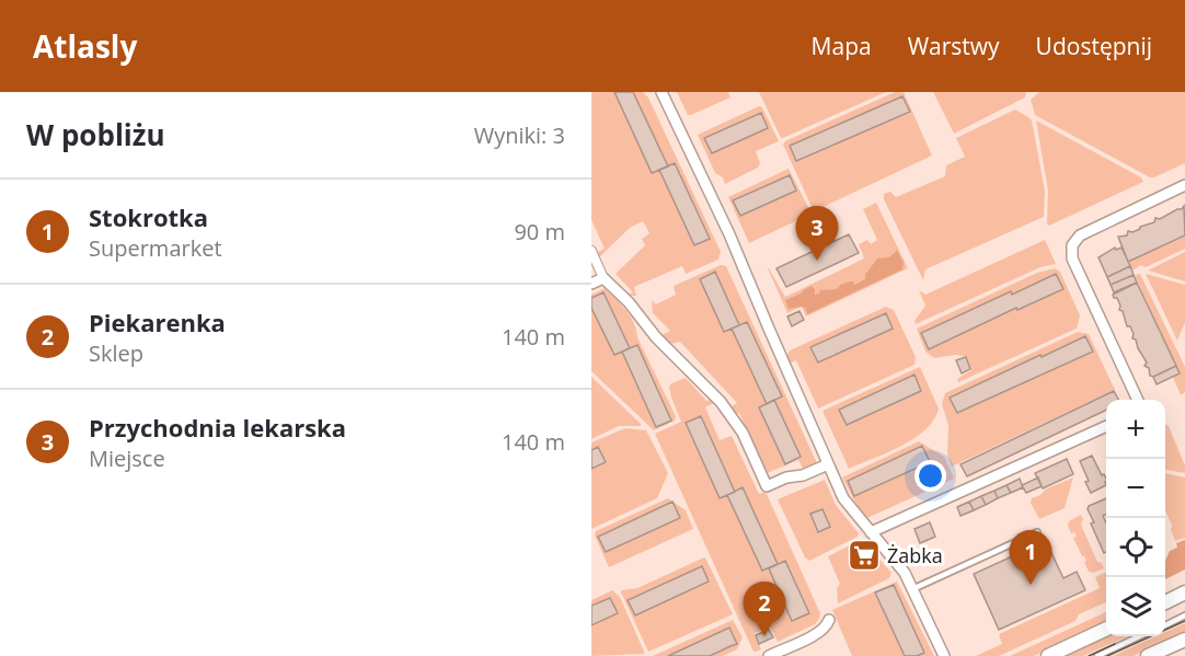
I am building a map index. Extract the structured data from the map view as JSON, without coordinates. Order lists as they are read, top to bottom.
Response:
{
  "places": {
    "supermarket": ["Żabka"]
  },
  "page": {
    "header": "Atlasly",
    "nav": ["Mapa", "Warstwy", "Udostępnij"],
    "heading": ["W pobliżu", "Wyniki: 3"],
    "list": [
      {
        "mark": "1",
        "name": "Stokrotka",
        "note": "Supermarket",
        "value": "90 m"
      },
      {
        "mark": "2",
        "name": "Piekarenka",
        "note": "Sklep",
        "value": "140 m"
      },
      {
        "mark": "3",
        "name": "Przychodnia lekarska",
        "note": "Miejsce",
        "value": "140 m"
      }
    ],
    "pins": ["3", "1", "2"],
    "map_buttons": ["+", "−"]
  }
}
